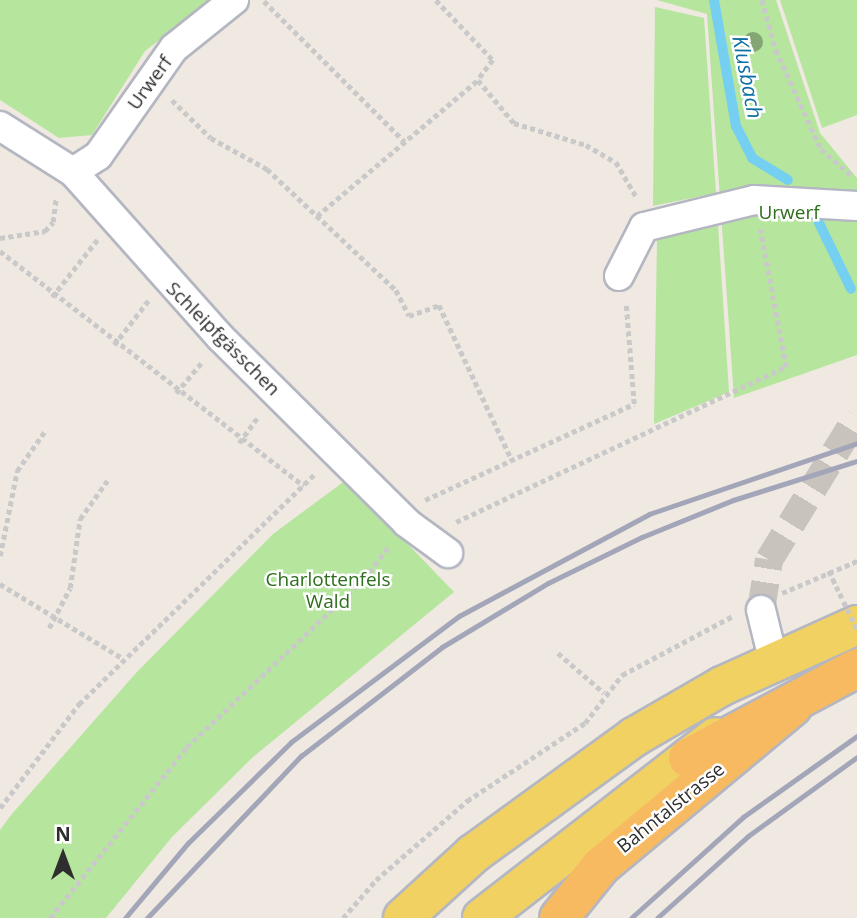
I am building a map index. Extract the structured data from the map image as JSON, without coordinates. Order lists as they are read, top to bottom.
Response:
{
  "streets": {
    "highway": ["Bahntalstrasse"],
    "street": ["Urwerf", "Schleipfgässchen"]
  },
  "crossings": [
    ["Urwerf", "Schleipfgässchen"]
  ],
  "water": ["Klusbach"],
  "parks": ["Urwerf", "Charlottenfels Wald"],
  "north": "top"
}
